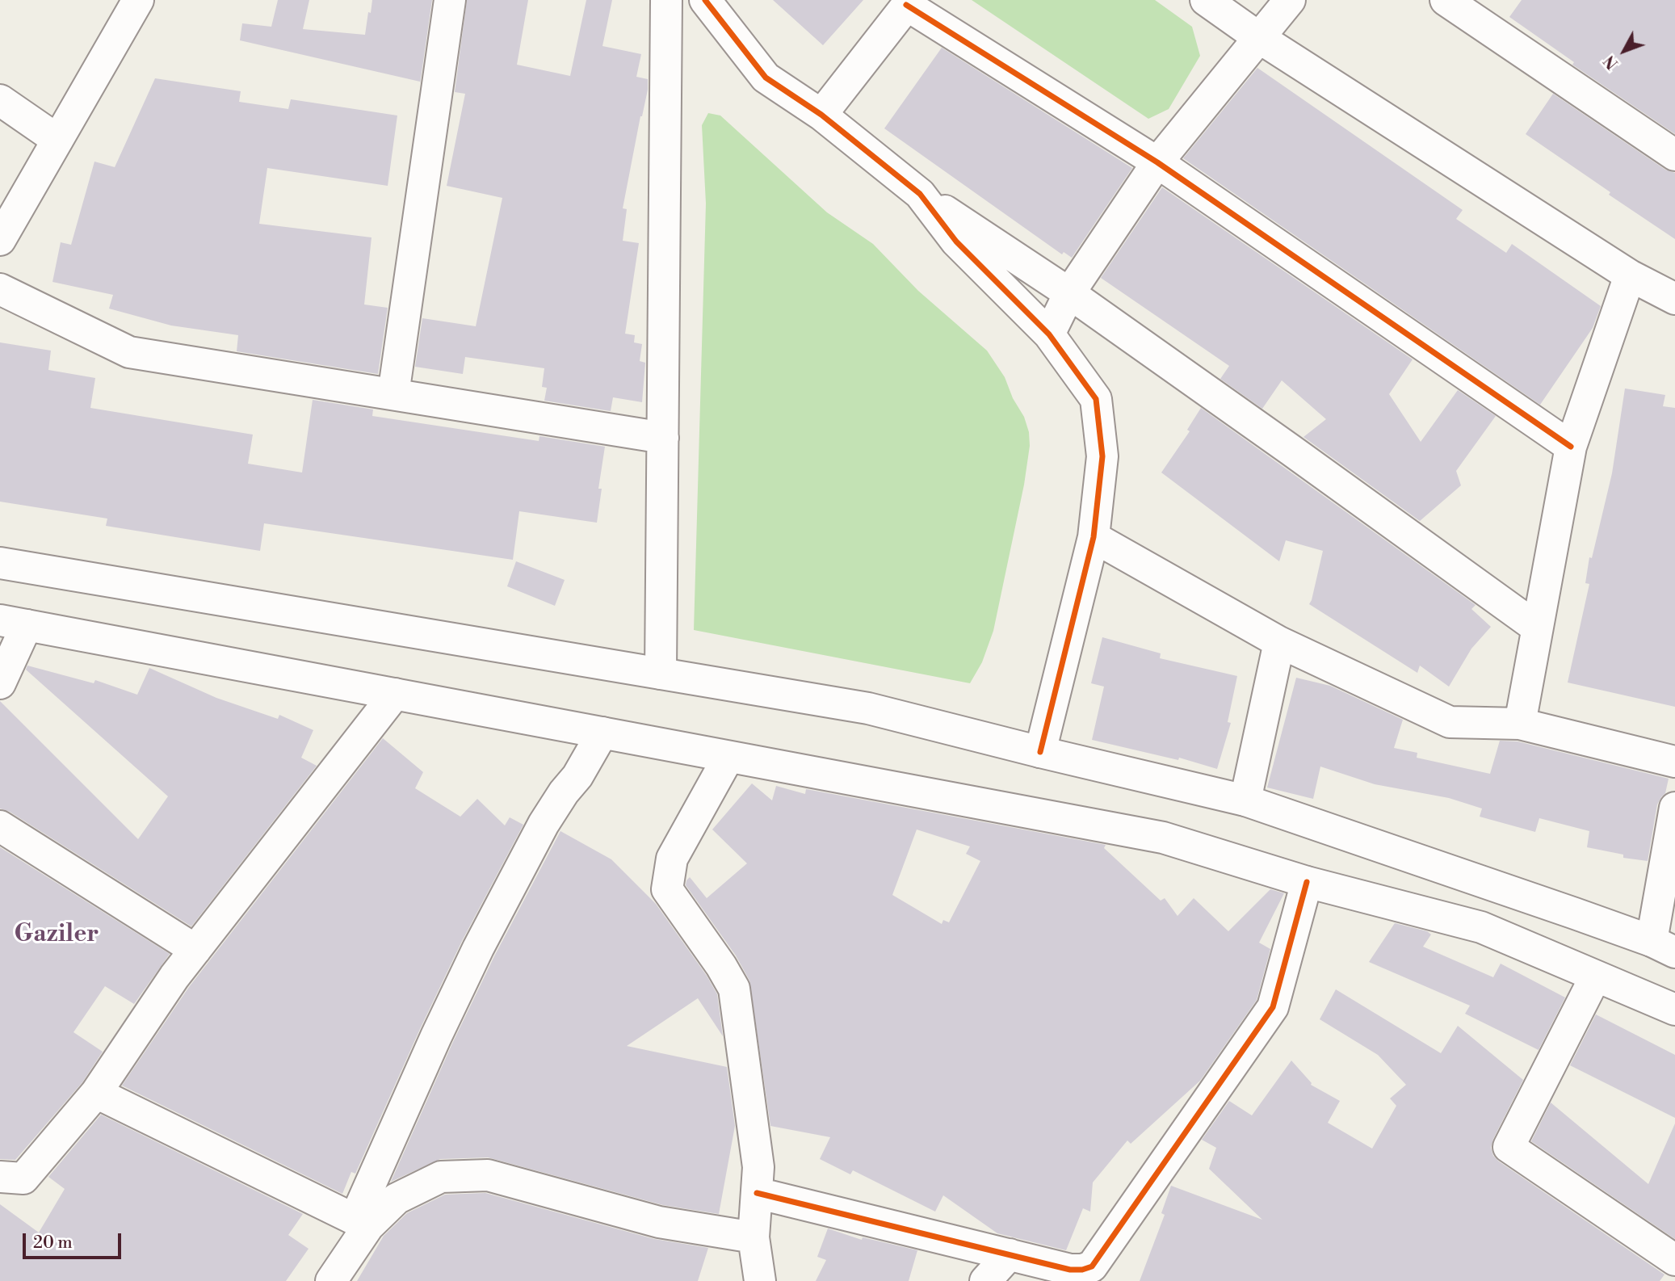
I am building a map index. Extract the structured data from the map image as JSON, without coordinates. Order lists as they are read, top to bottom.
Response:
{
  "districts": ["Gaziler"],
  "scale_bar": "20 m",
  "north": "bottom left"
}
